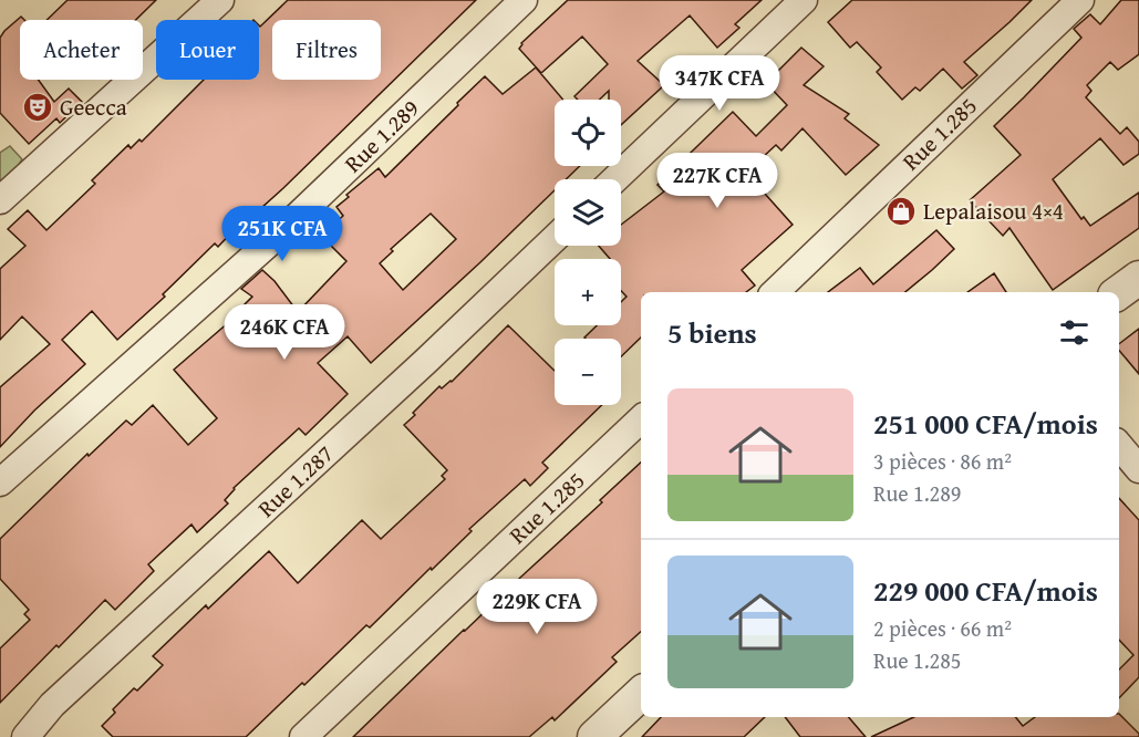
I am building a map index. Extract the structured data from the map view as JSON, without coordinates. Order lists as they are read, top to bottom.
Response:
{
  "streets": {
    "street": ["Rue 1.285", "Rue 1.289", "Rue 1.287"]
  },
  "places": {
    "theatre": ["Geecca"],
    "shop": ["Lepalaisou 4×4"]
  },
  "page": {
    "chip": ["Acheter", "Louer", "Filtres"],
    "price": [
      "347K CFA",
      "227K CFA",
      "251K CFA",
      "246K CFA",
      "229K CFA"
    ],
    "map_buttons": ["+", "−"],
    "heading": "5 biens",
    "list": [
      {
        "name": "251 000 CFA/mois",
        "note": "3 pièces · 86 m² · Rue 1.289"
      },
      {
        "name": "229 000 CFA/mois",
        "note": "2 pièces · 66 m² · Rue 1.285"
      }
    ]
  }
}
